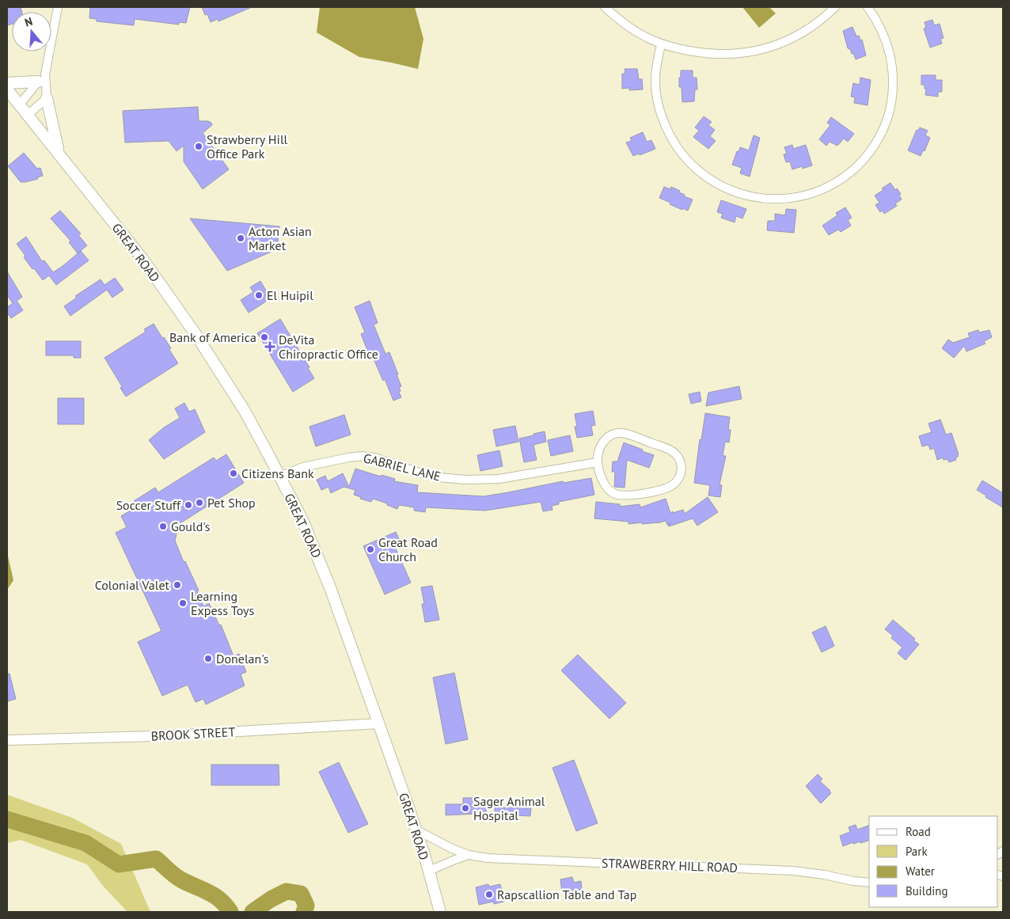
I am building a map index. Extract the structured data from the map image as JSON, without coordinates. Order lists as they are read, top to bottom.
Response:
{
  "streets": {
    "main road": ["GREAT ROAD"],
    "street": ["GABRIEL LANE", "BROOK STREET", "STRAWBERRY HILL ROAD"]
  },
  "crossings": [
    ["GREAT ROAD", "GABRIEL LANE"],
    ["GREAT ROAD", "BROOK STREET"],
    ["GREAT ROAD", "STRAWBERRY HILL ROAD"]
  ],
  "places": {
    "other": [
      "Strawberry Hill Office Park",
      "Acton Asian Market",
      "El Huipil",
      "Bank of America",
      "Citizens Bank",
      "Pet Shop",
      "Soccer Stuff",
      "Gould's",
      "Great Road Church",
      "Colonial Valet",
      "Learning Expess Toys",
      "Donelan's",
      "Sager Animal Hospital",
      "Rapscallion Table and Tap"
    ],
    "health": ["DeVita Chiropractic Office"]
  },
  "legend": [
    "Road",
    "Park",
    "Water",
    "Building"
  ],
  "north": "top"
}
